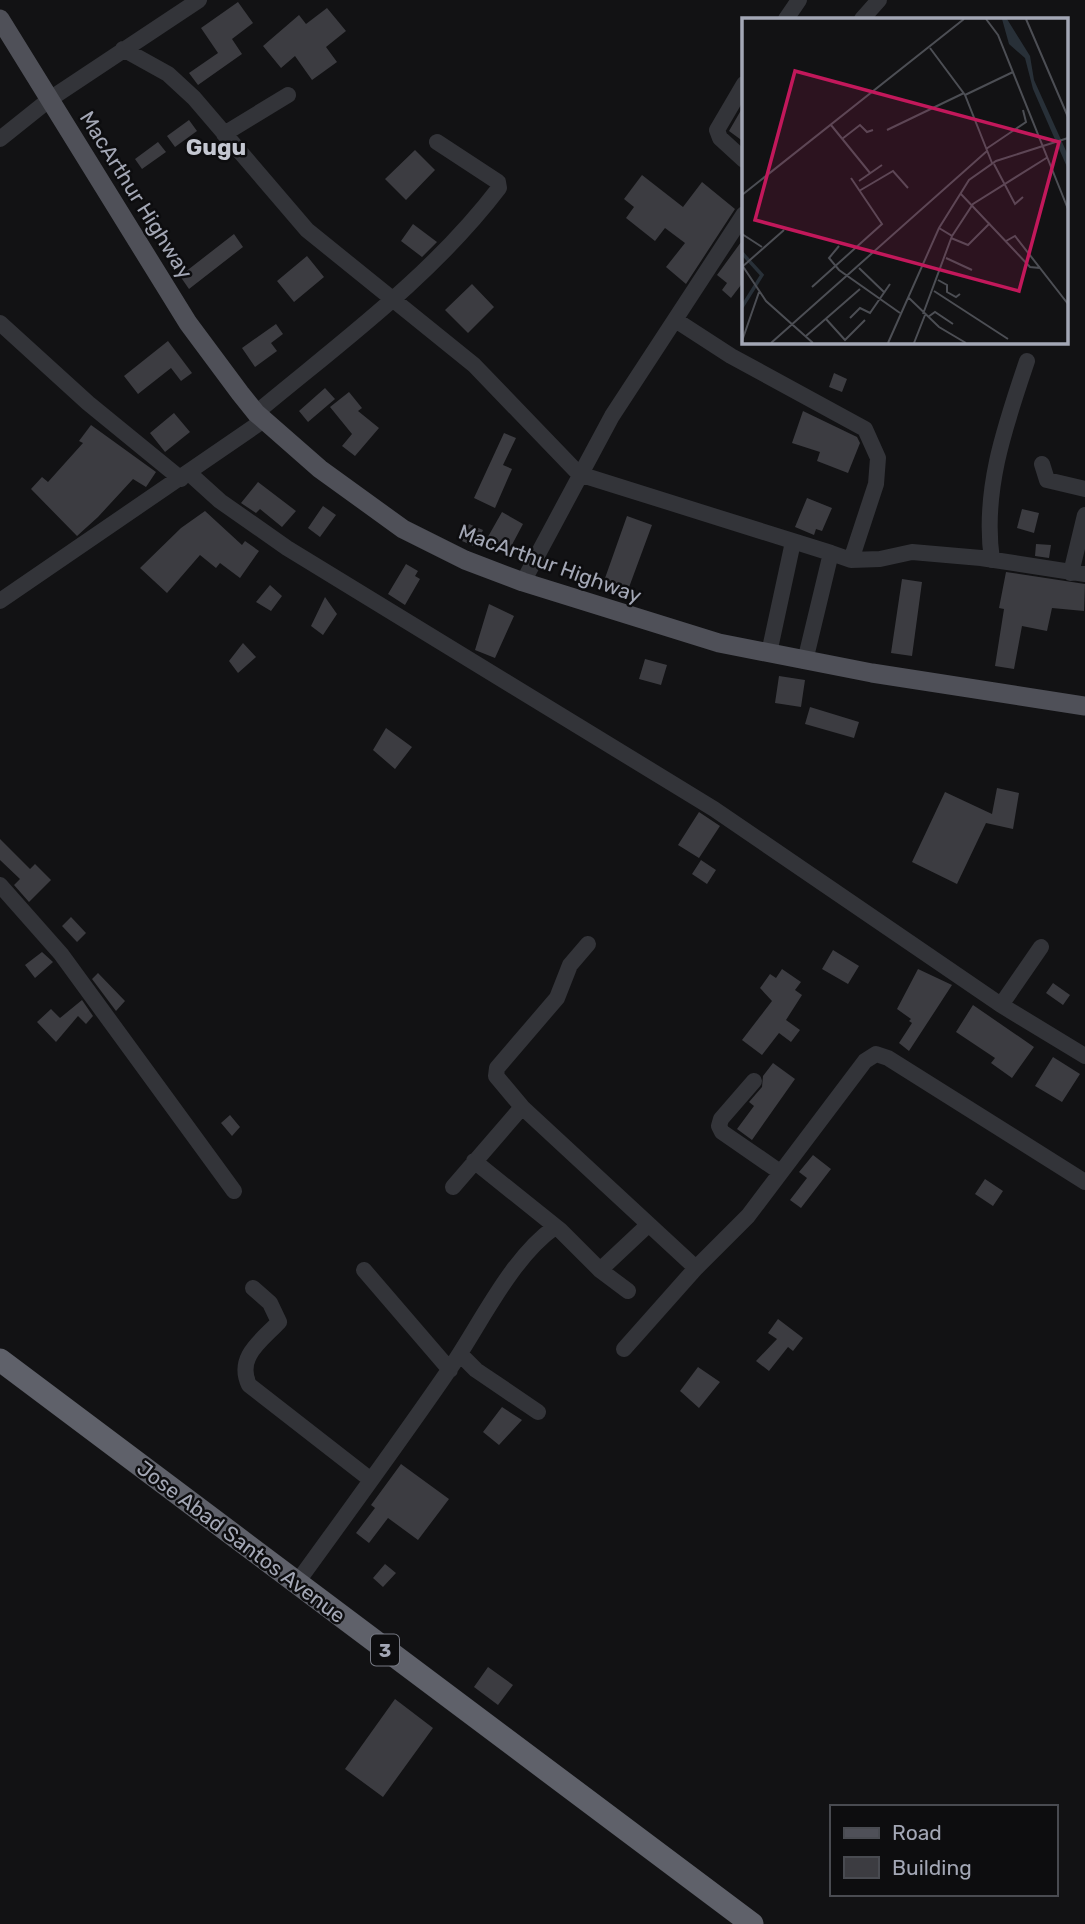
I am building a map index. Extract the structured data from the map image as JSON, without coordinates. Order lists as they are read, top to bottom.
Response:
{
  "streets": {
    "highway": ["Jose Abad Santos Avenue", "3"],
    "main road": ["MacArthur Highway"]
  },
  "districts": ["Gugu"],
  "legend": ["Road", "Building"]
}
